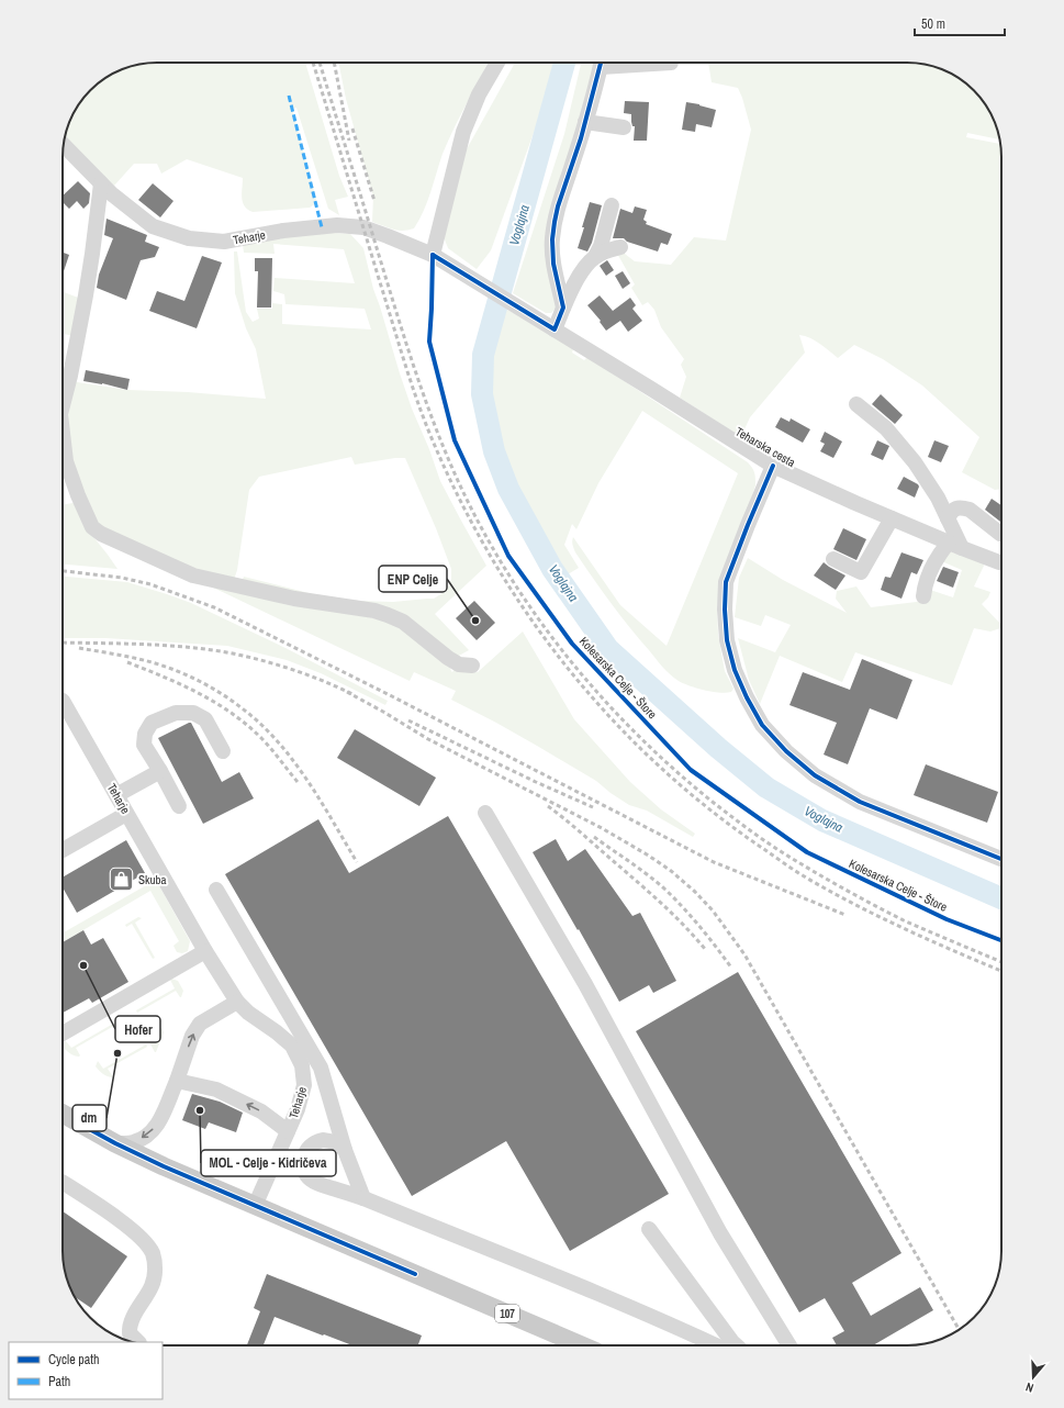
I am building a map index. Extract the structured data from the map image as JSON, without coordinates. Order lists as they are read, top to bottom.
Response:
{
  "streets": {
    "main road": ["107"],
    "street": ["Teharje", "Teharska cesta"],
    "cycle path": ["Kolesarska Celje - Štore"]
  },
  "crossings": [
    ["Teharje", "Teharska cesta"],
    ["Teharje", "107"]
  ],
  "water": ["Voglajna"],
  "places": {
    "other": [
      "ENP Celje",
      "Hofer",
      "dm",
      "MOL - Celje - Kidričeva"
    ],
    "shop": ["Skuba"]
  },
  "legend": ["Cycle path", "Path"],
  "scale_bar": "50 m",
  "north": "bottom"
}
